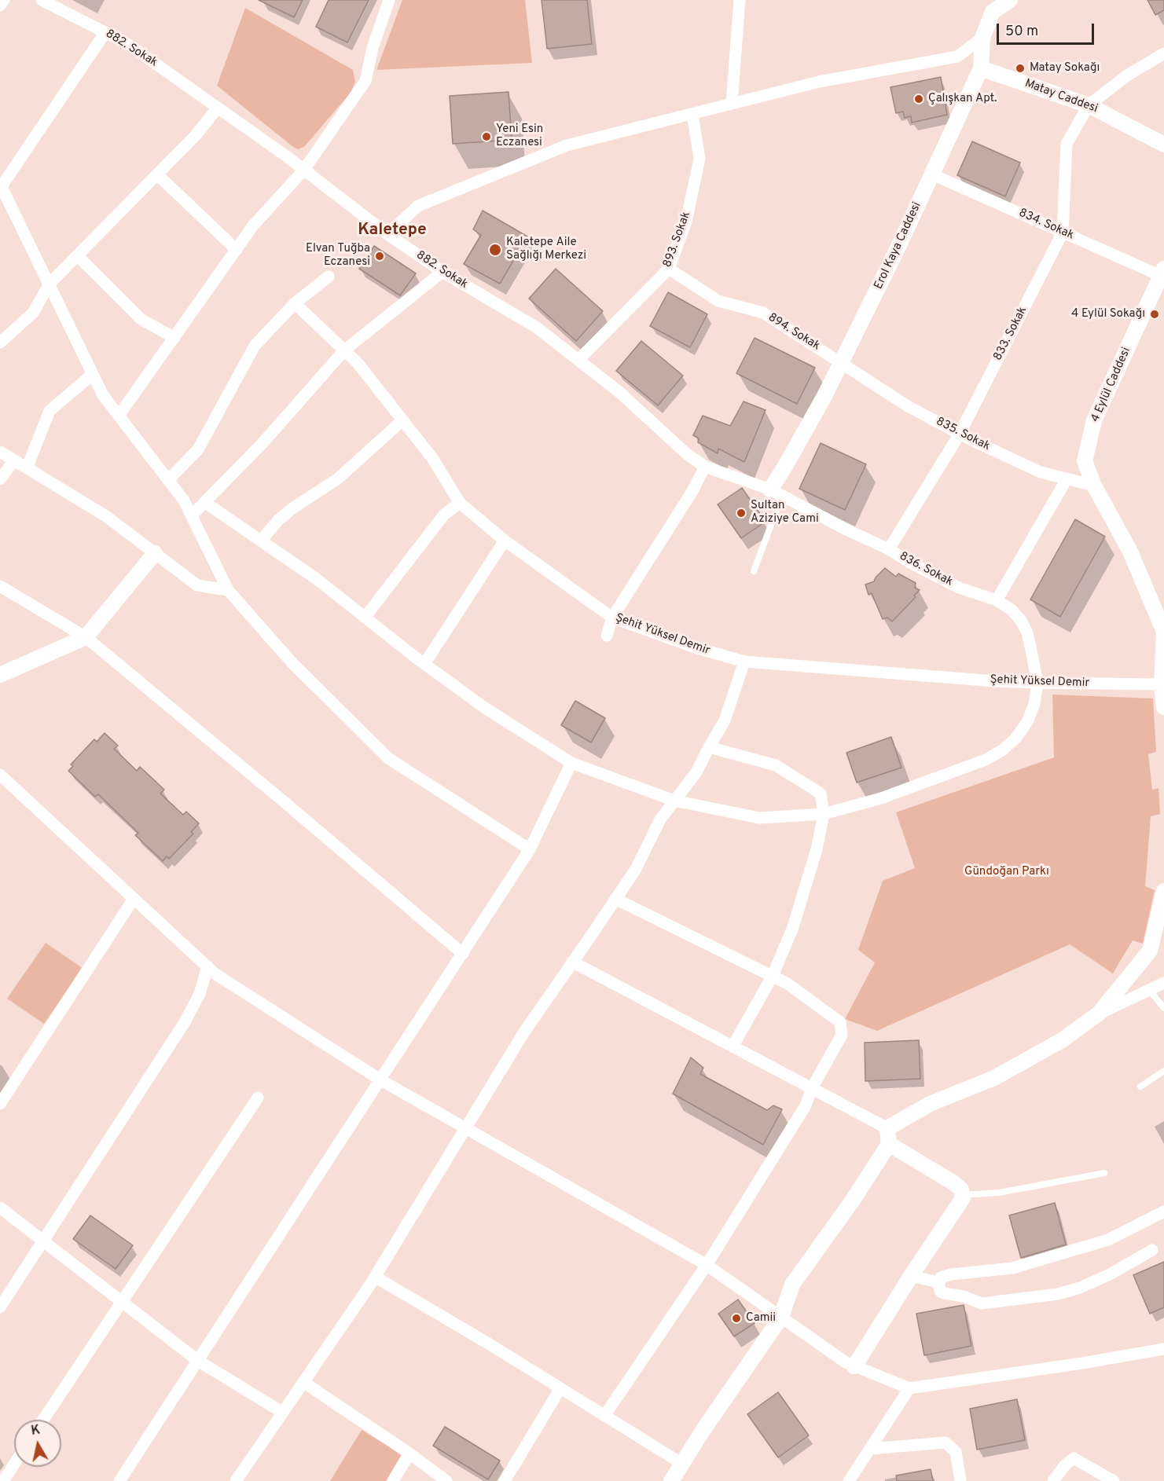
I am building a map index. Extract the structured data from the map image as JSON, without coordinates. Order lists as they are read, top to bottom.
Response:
{
  "streets": {
    "street": [
      "882. Sokak",
      "Matay Caddesi",
      "834. Sokak",
      "893. Sokak",
      "Erol Kaya Caddesi",
      "894. Sokak",
      "833. Sokak",
      "4 Eylül Caddesi",
      "835. Sokak",
      "836. Sokak",
      "Şehit Yüksel Demir"
    ]
  },
  "crossings": [
    ["882. Sokak", "893. Sokak"],
    ["882. Sokak", "Erol Kaya Caddesi"],
    ["882. Sokak", "836. Sokak"],
    ["Matay Caddesi", "Erol Kaya Caddesi"],
    ["Matay Caddesi", "833. Sokak"],
    ["834. Sokak", "Erol Kaya Caddesi"],
    ["834. Sokak", "833. Sokak"],
    ["834. Sokak", "4 Eylül Caddesi"],
    ["893. Sokak", "894. Sokak"],
    ["Erol Kaya Caddesi", "894. Sokak"],
    ["Erol Kaya Caddesi", "835. Sokak"],
    ["Erol Kaya Caddesi", "836. Sokak"],
    ["894. Sokak", "835. Sokak"],
    ["833. Sokak", "835. Sokak"],
    ["833. Sokak", "836. Sokak"],
    ["4 Eylül Caddesi", "835. Sokak"],
    ["836. Sokak", "Şehit Yüksel Demir"]
  ],
  "districts": ["Kaletepe"],
  "parks": ["Gündoğan Parkı"],
  "places": [
    "Matay Sokağı",
    "Çalışkan Apt.",
    "Yeni Esin Eczanesi",
    "Kaletepe Aile Sağlığı Merkezi",
    "Elvan Tuğba Eczanesi",
    "4 Eylül Sokağı",
    "Sultan Aziziye Cami",
    "Camii"
  ],
  "scale_bar": "50 m",
  "north": "top"
}
